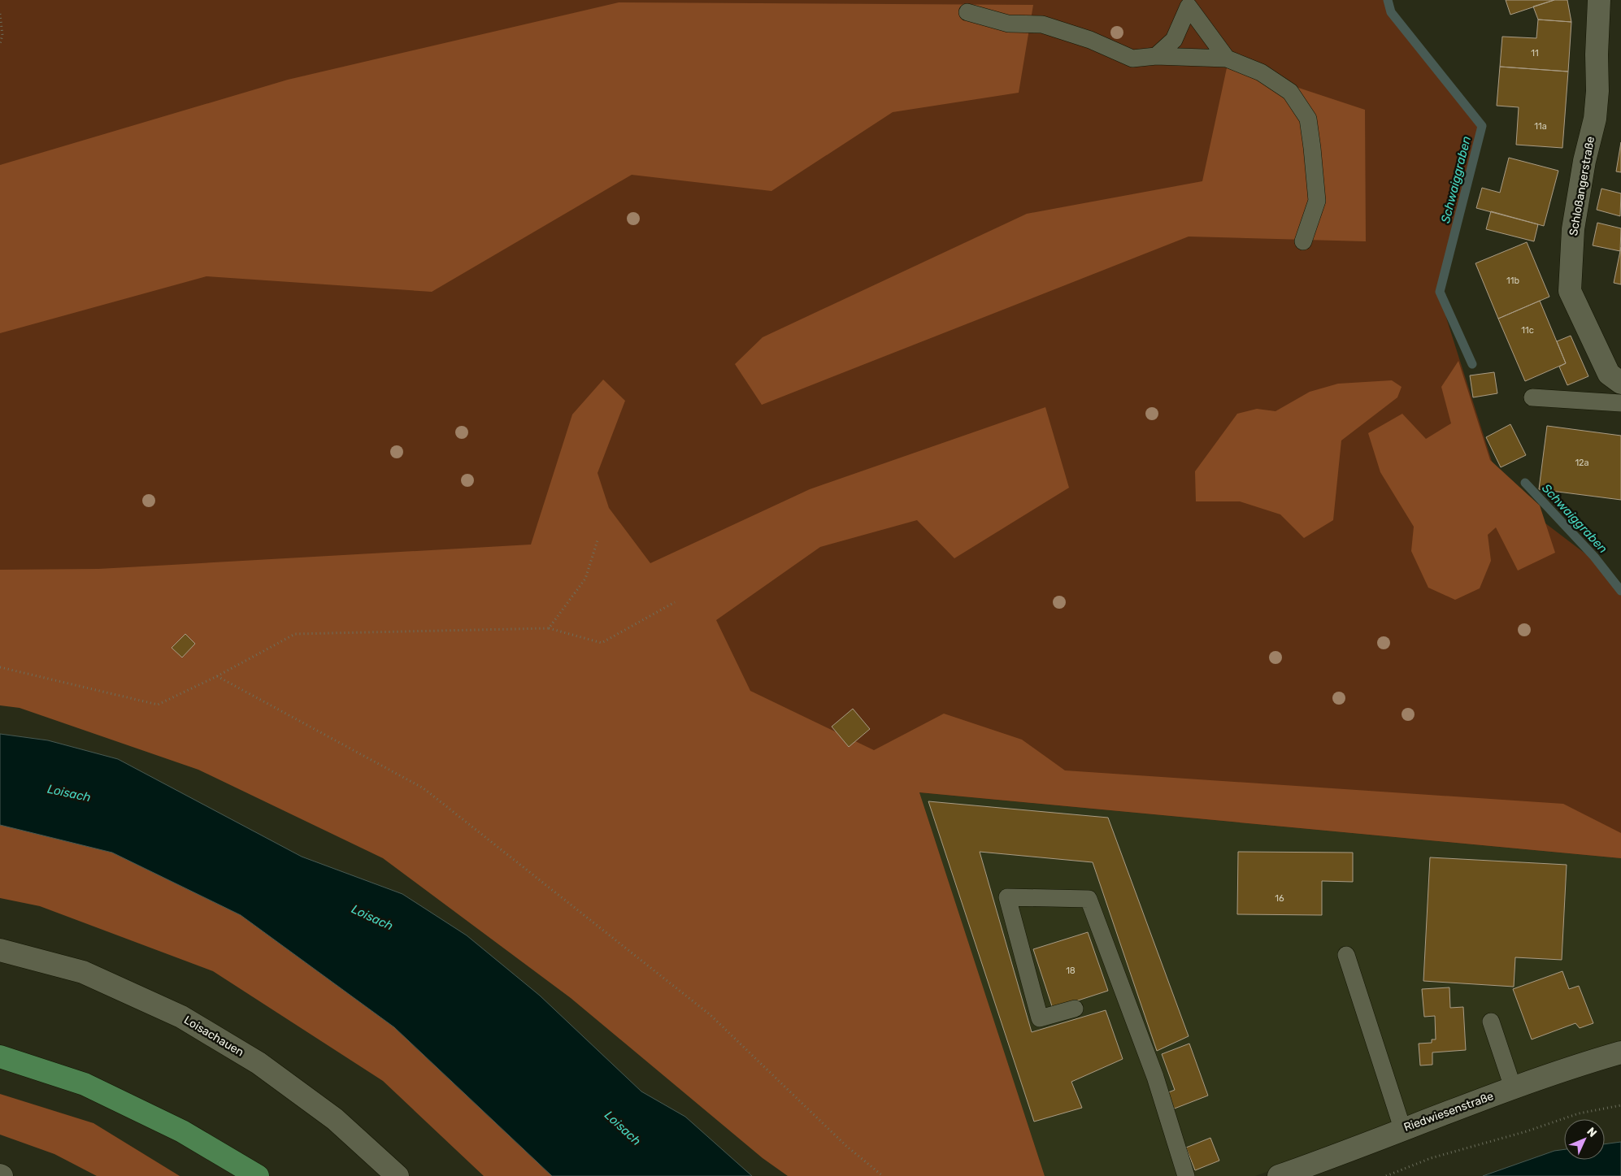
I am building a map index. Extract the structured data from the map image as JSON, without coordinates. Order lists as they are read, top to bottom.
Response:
{
  "streets": {
    "street": ["Schloßangerstraße", "Loisachauen", "Riedwiesenstraße"]
  },
  "water": ["Schwaiggraben", "Loisach"],
  "house_numbers": [
    "11",
    "11a",
    "11b",
    "11c",
    "12a",
    "16",
    "18"
  ],
  "north": "top right"
}
